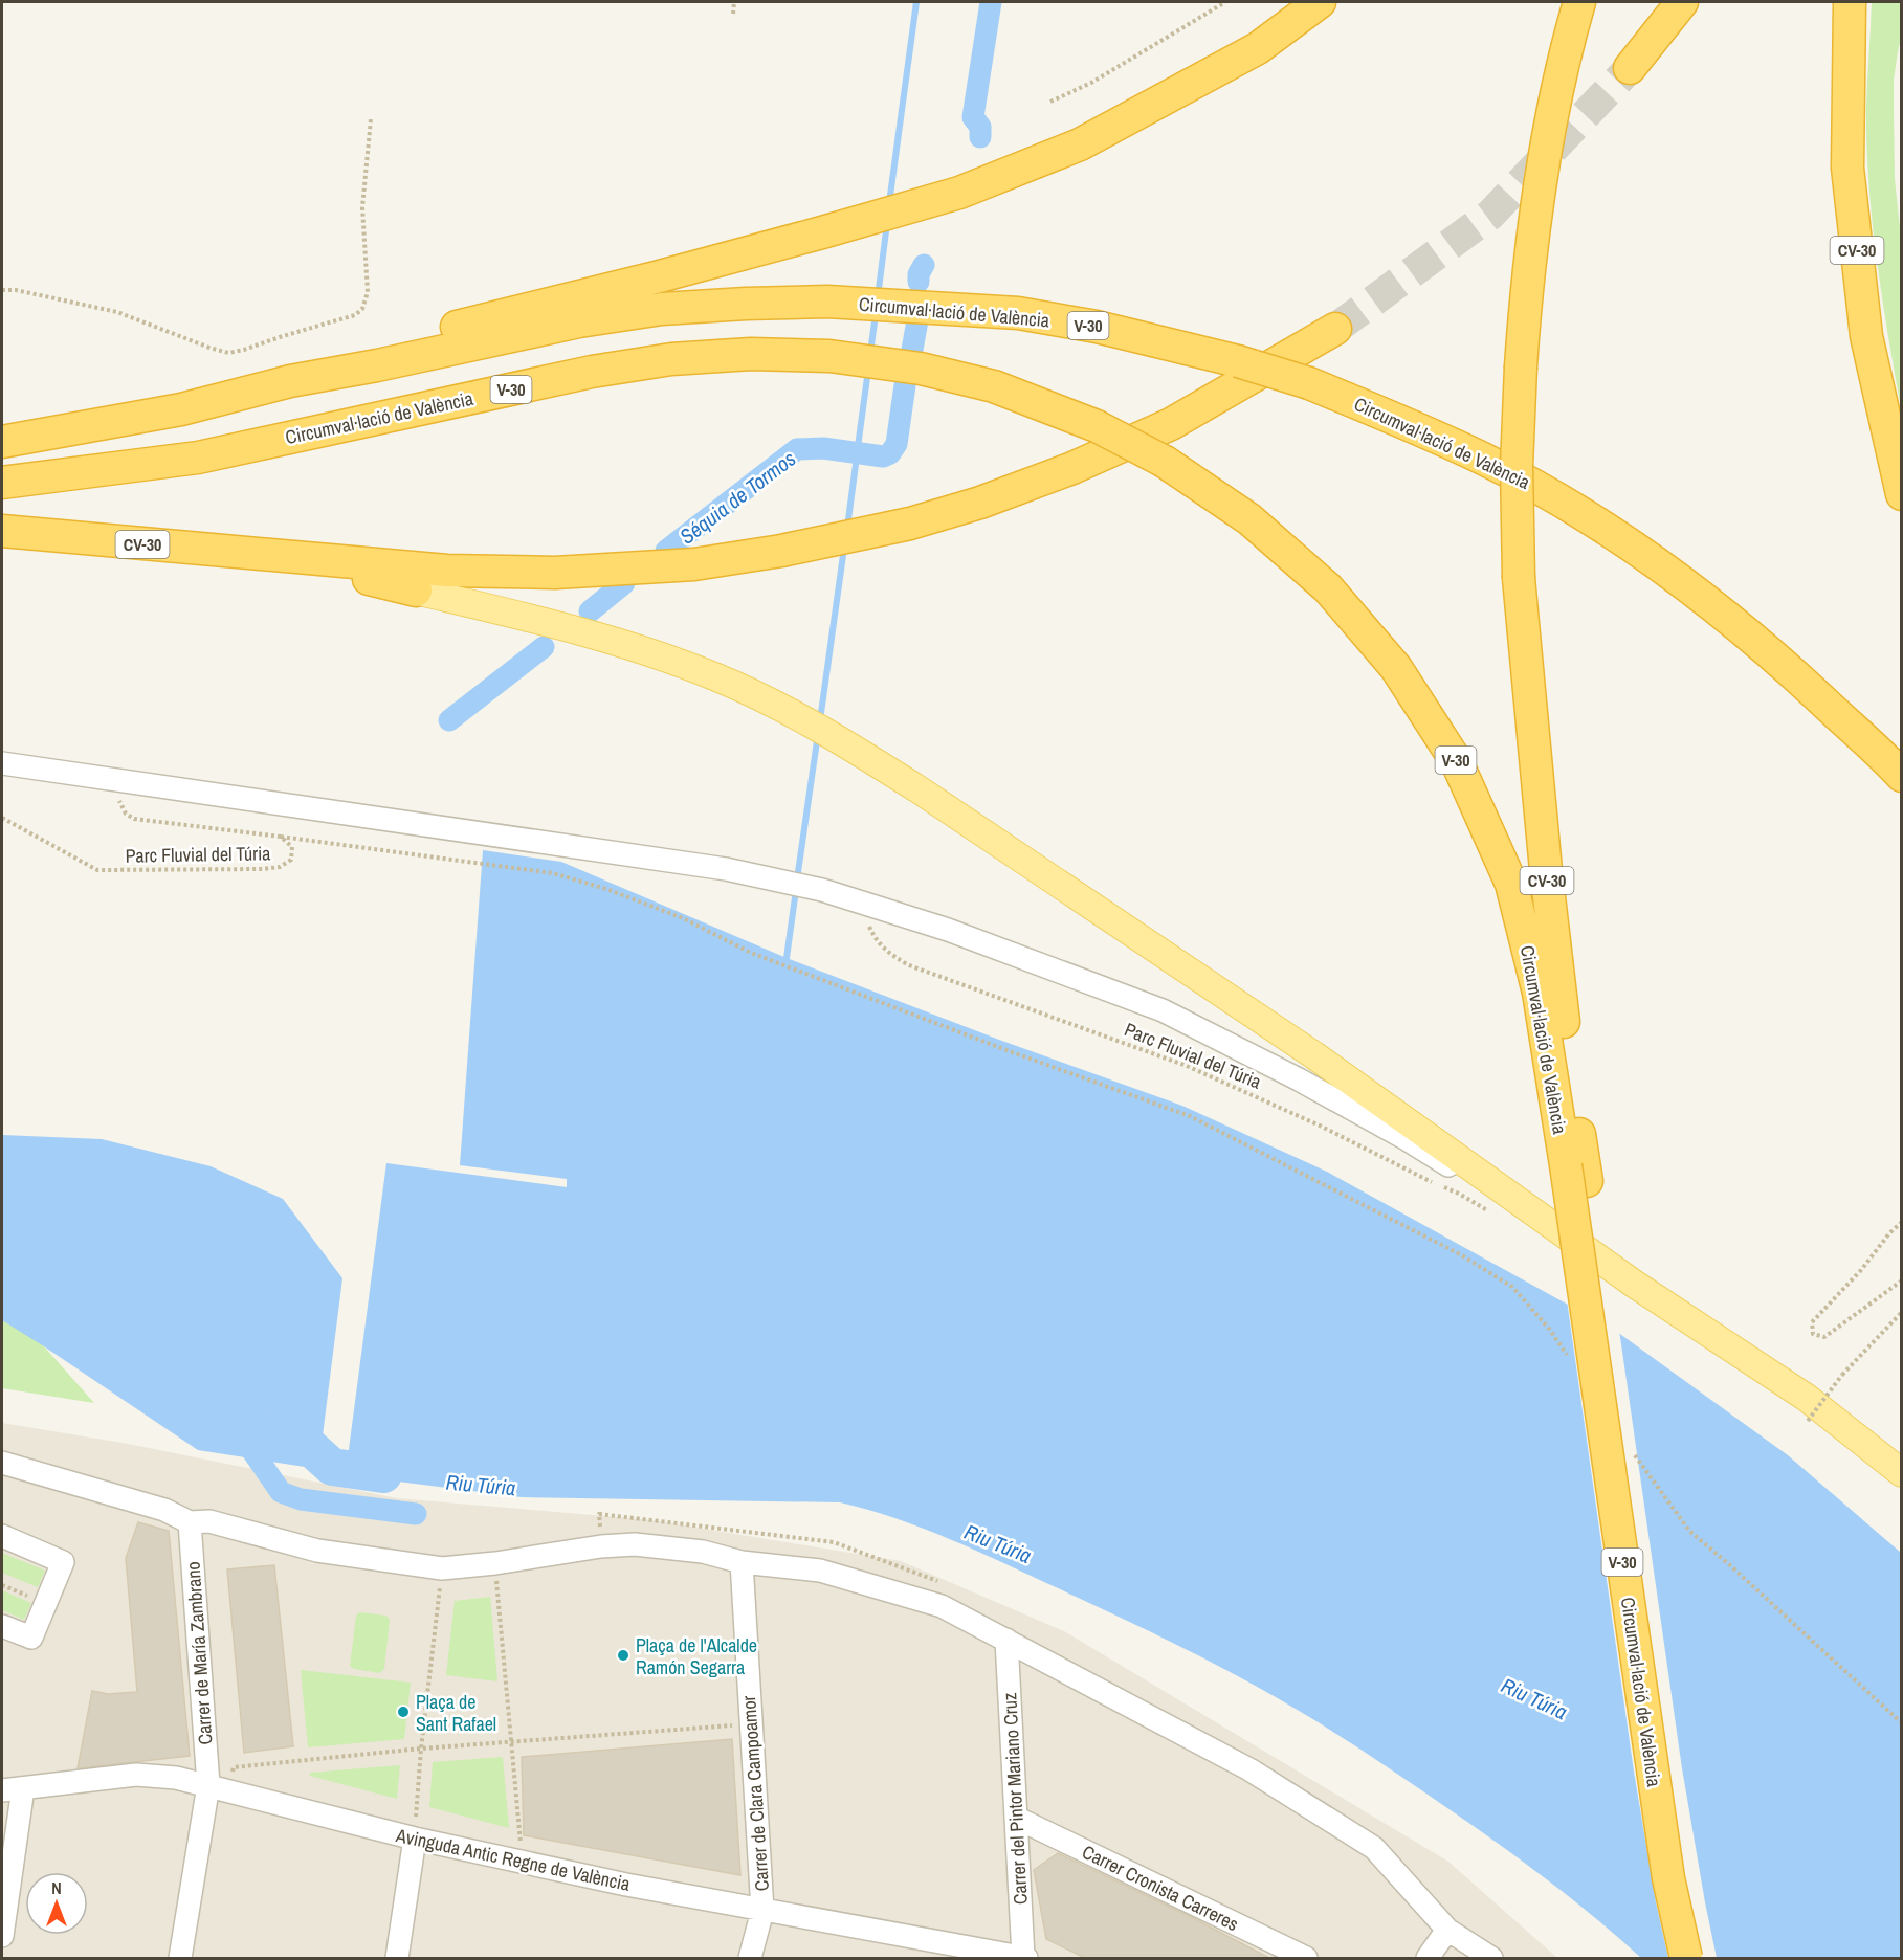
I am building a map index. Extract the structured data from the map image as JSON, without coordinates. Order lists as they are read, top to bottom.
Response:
{
  "streets": {
    "highway": ["CV-30", "Circumval·lació de València", "V-30"],
    "street": [
      "Carrer de María Zambrano",
      "Carrer de Clara Campoamor",
      "Carrer del Pintor Mariano Cruz",
      "Avinguda Antic Regne de València",
      "Carrer Cronista Carreres"
    ],
    "path": ["Parc Fluvial del Túria"]
  },
  "crossings": [
    ["CV-30", "Circumval·lació de València"],
    ["Carrer de María Zambrano", "Avinguda Antic Regne de València"],
    ["Carrer de Clara Campoamor", "Avinguda Antic Regne de València"],
    ["Carrer del Pintor Mariano Cruz", "Avinguda Antic Regne de València"],
    ["Carrer del Pintor Mariano Cruz", "Carrer Cronista Carreres"]
  ],
  "water": ["Séquia de Tormos", "Riu Túria"],
  "places": ["Plaça de l'Alcalde Ramón Segarra", "Plaça de Sant Rafael"],
  "north": "top"
}
